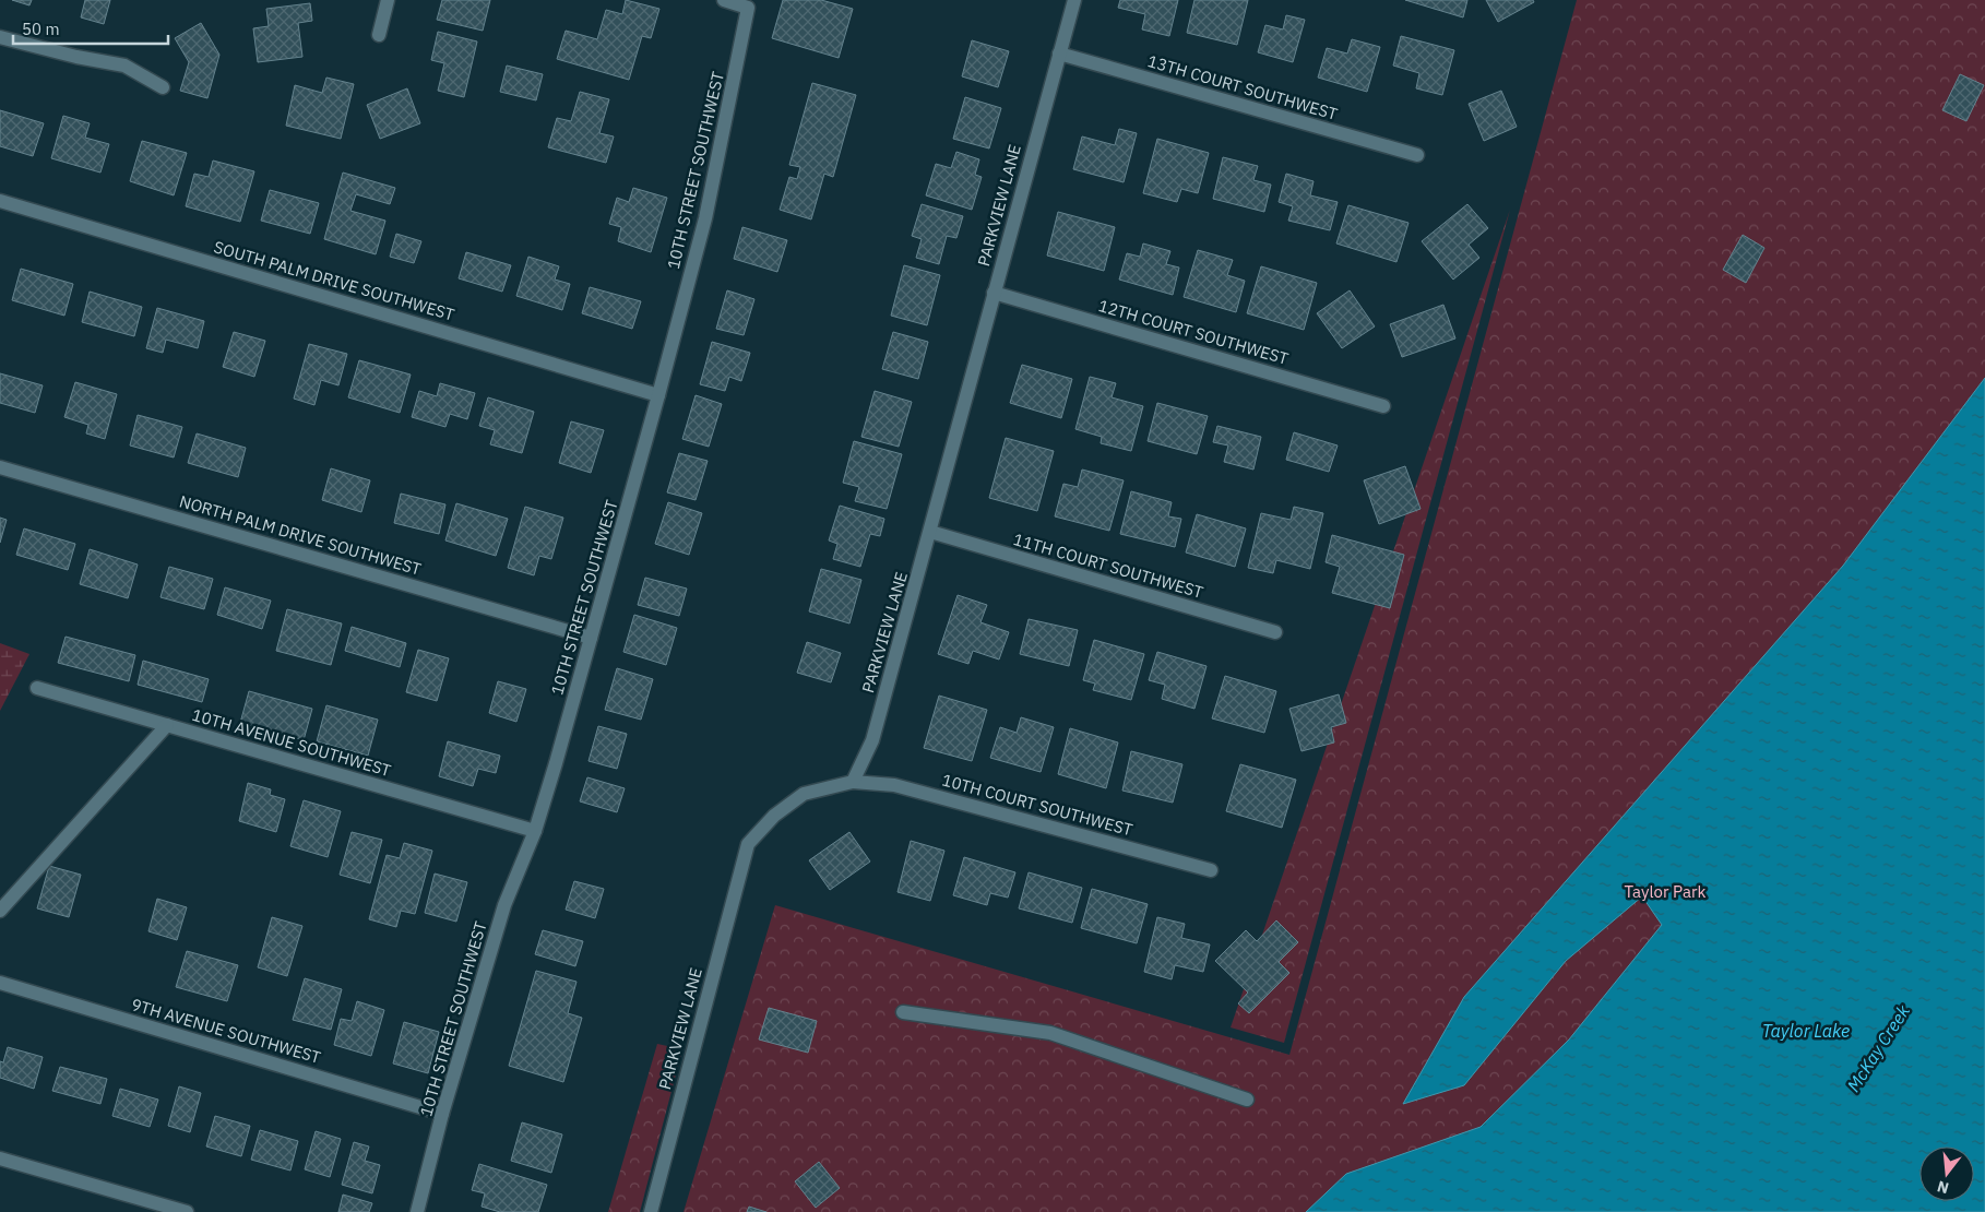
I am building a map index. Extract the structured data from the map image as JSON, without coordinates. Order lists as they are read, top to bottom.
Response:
{
  "streets": {
    "street": [
      "13TH COURT SOUTHWEST",
      "10TH STREET SOUTHWEST",
      "PARKVIEW LANE",
      "SOUTH PALM DRIVE SOUTHWEST",
      "12TH COURT SOUTHWEST",
      "NORTH PALM DRIVE SOUTHWEST",
      "11TH COURT SOUTHWEST",
      "10TH AVENUE SOUTHWEST",
      "10TH COURT SOUTHWEST",
      "9TH AVENUE SOUTHWEST"
    ]
  },
  "crossings": [
    ["13TH COURT SOUTHWEST", "PARKVIEW LANE"],
    ["10TH STREET SOUTHWEST", "SOUTH PALM DRIVE SOUTHWEST"],
    ["10TH STREET SOUTHWEST", "NORTH PALM DRIVE SOUTHWEST"],
    ["10TH STREET SOUTHWEST", "10TH AVENUE SOUTHWEST"],
    ["10TH STREET SOUTHWEST", "9TH AVENUE SOUTHWEST"],
    ["PARKVIEW LANE", "12TH COURT SOUTHWEST"],
    ["PARKVIEW LANE", "11TH COURT SOUTHWEST"],
    ["PARKVIEW LANE", "10TH COURT SOUTHWEST"]
  ],
  "water": ["Taylor Lake", "McKay Creek"],
  "parks": ["Taylor Park"],
  "scale_bar": "50 m",
  "north": "bottom"
}
